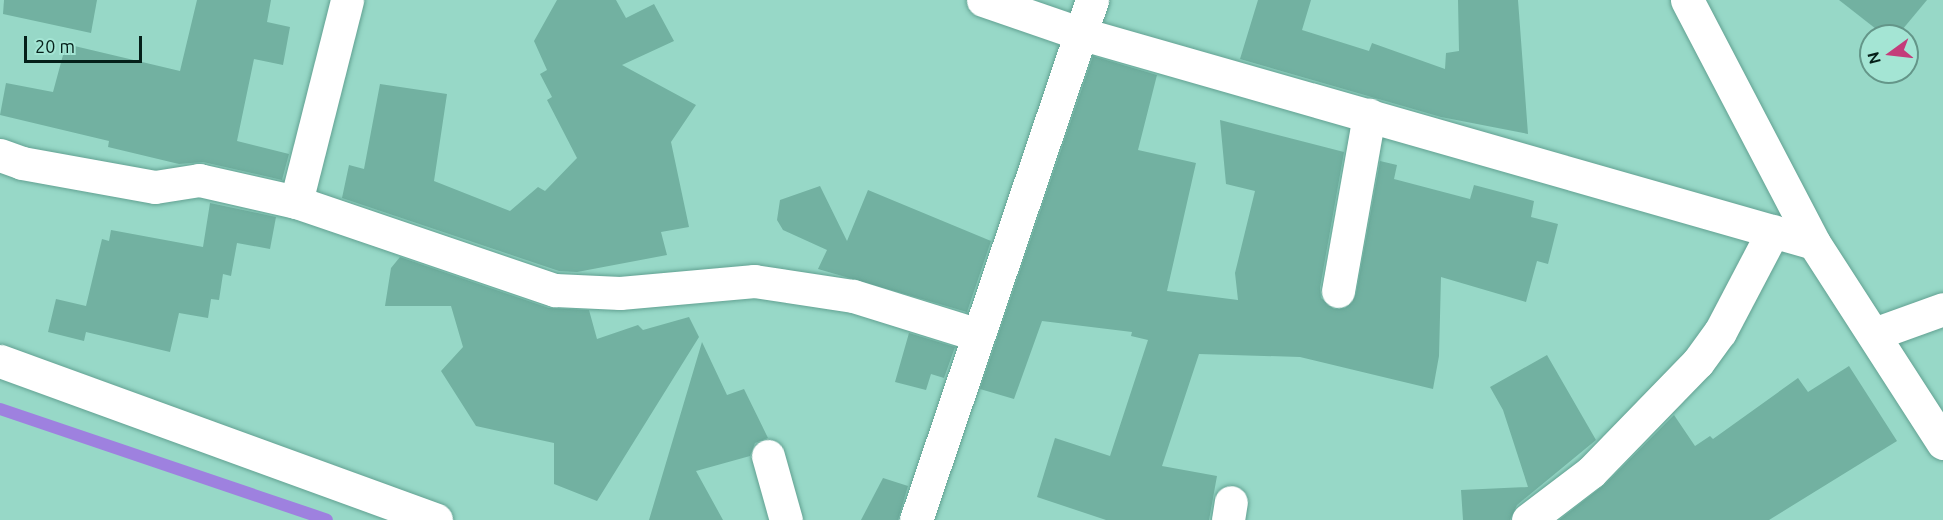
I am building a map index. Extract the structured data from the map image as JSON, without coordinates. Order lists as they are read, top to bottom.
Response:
{
  "scale_bar": "20 m",
  "north": "left"
}
